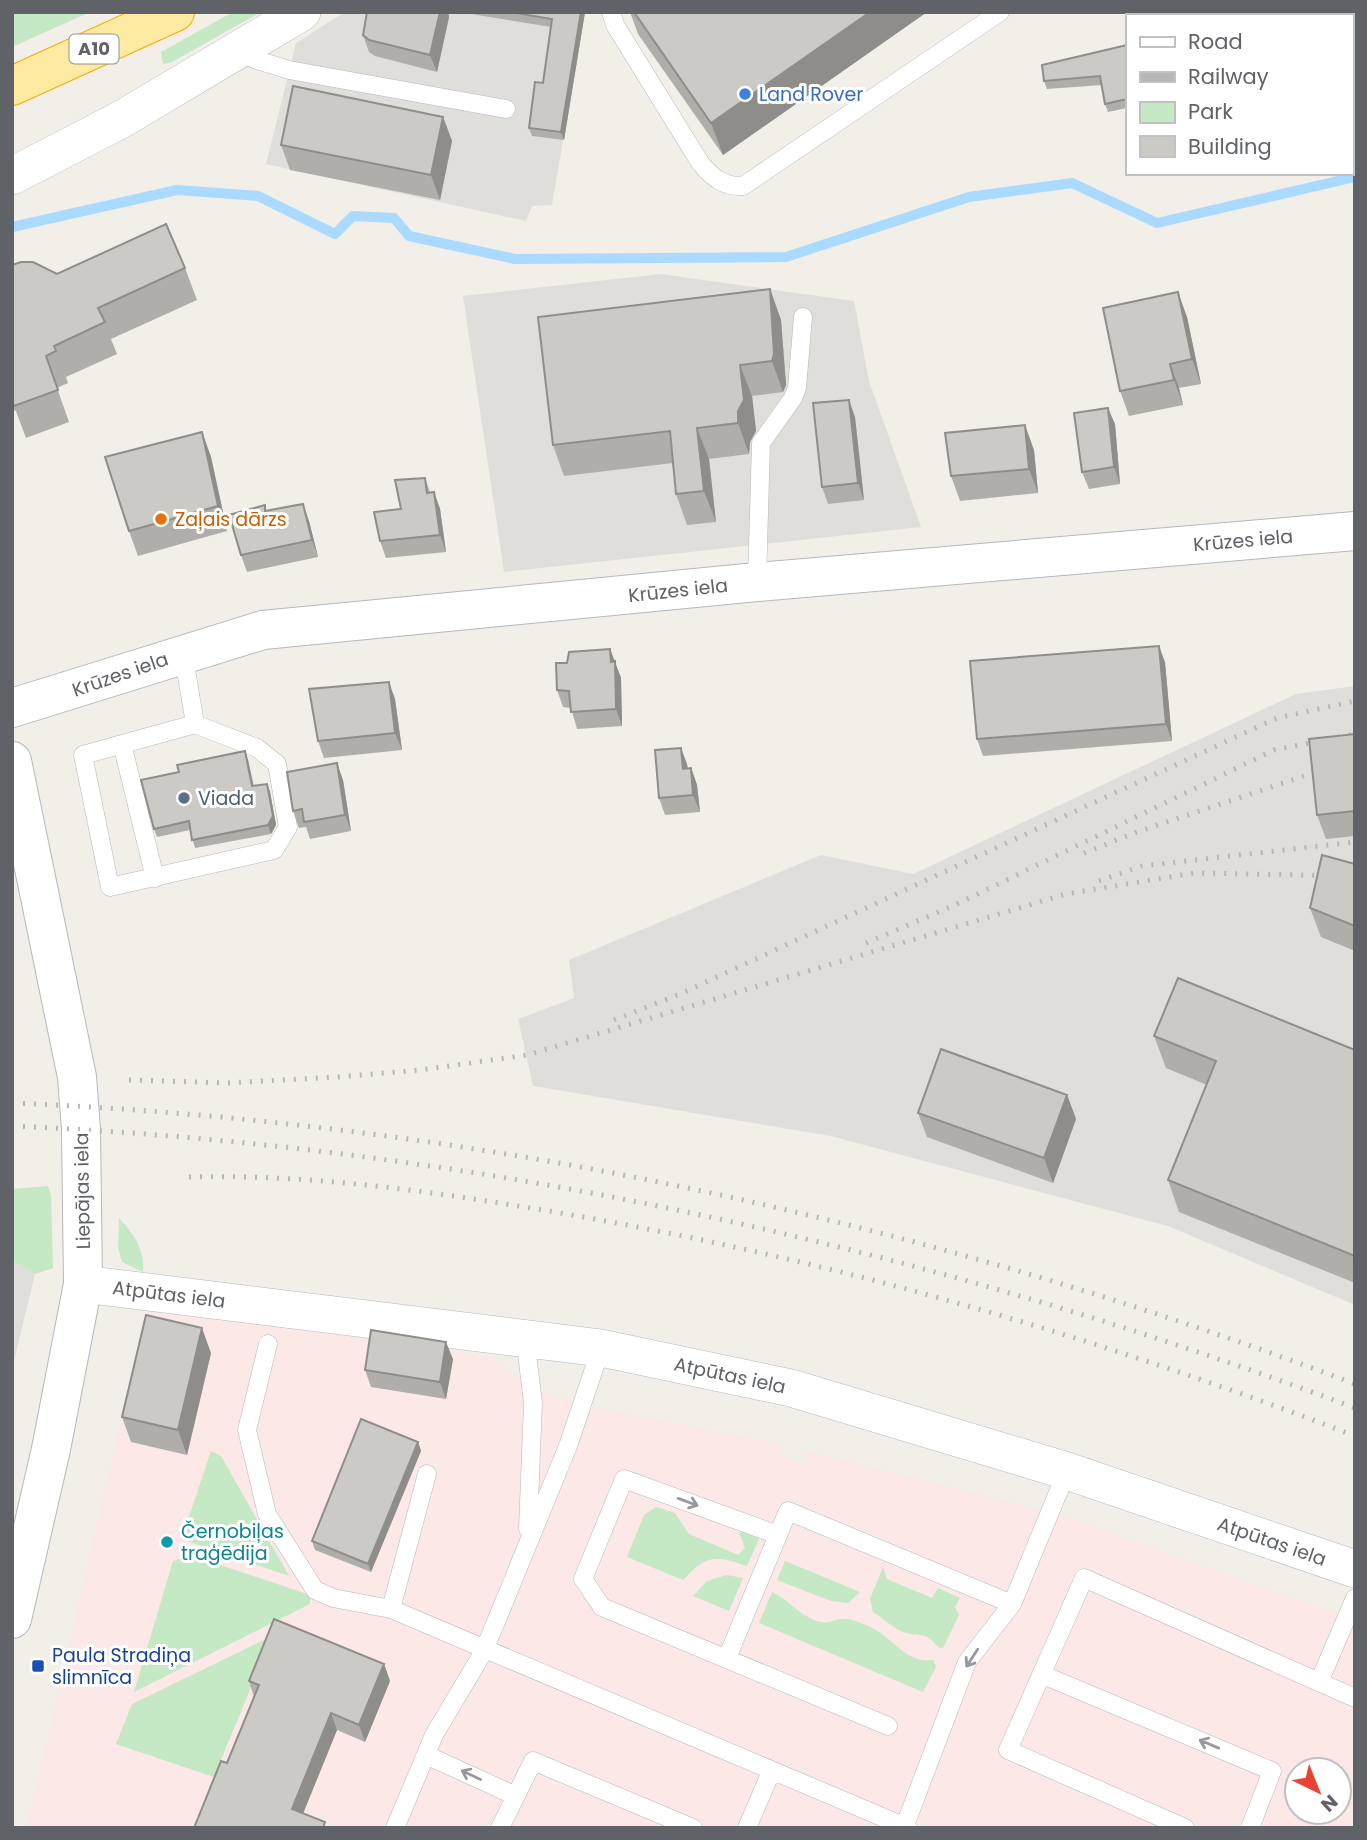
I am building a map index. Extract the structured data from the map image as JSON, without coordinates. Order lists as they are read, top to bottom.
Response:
{
  "streets": {
    "highway": ["A10"],
    "street": ["Krūzes iela", "Liepājas iela", "Atpūtas iela"]
  },
  "crossings": [
    ["Liepājas iela", "Atpūtas iela"]
  ],
  "places": {
    "other": [
      "Land Rover",
      "Zaļais dārzs",
      "Viada",
      "Černobiļas traģēdija"
    ],
    "transit": ["Paula Stradiņa slimnīca"]
  },
  "legend": [
    "Road",
    "Railway",
    "Park",
    "Building"
  ],
  "north": "bottom right"
}
